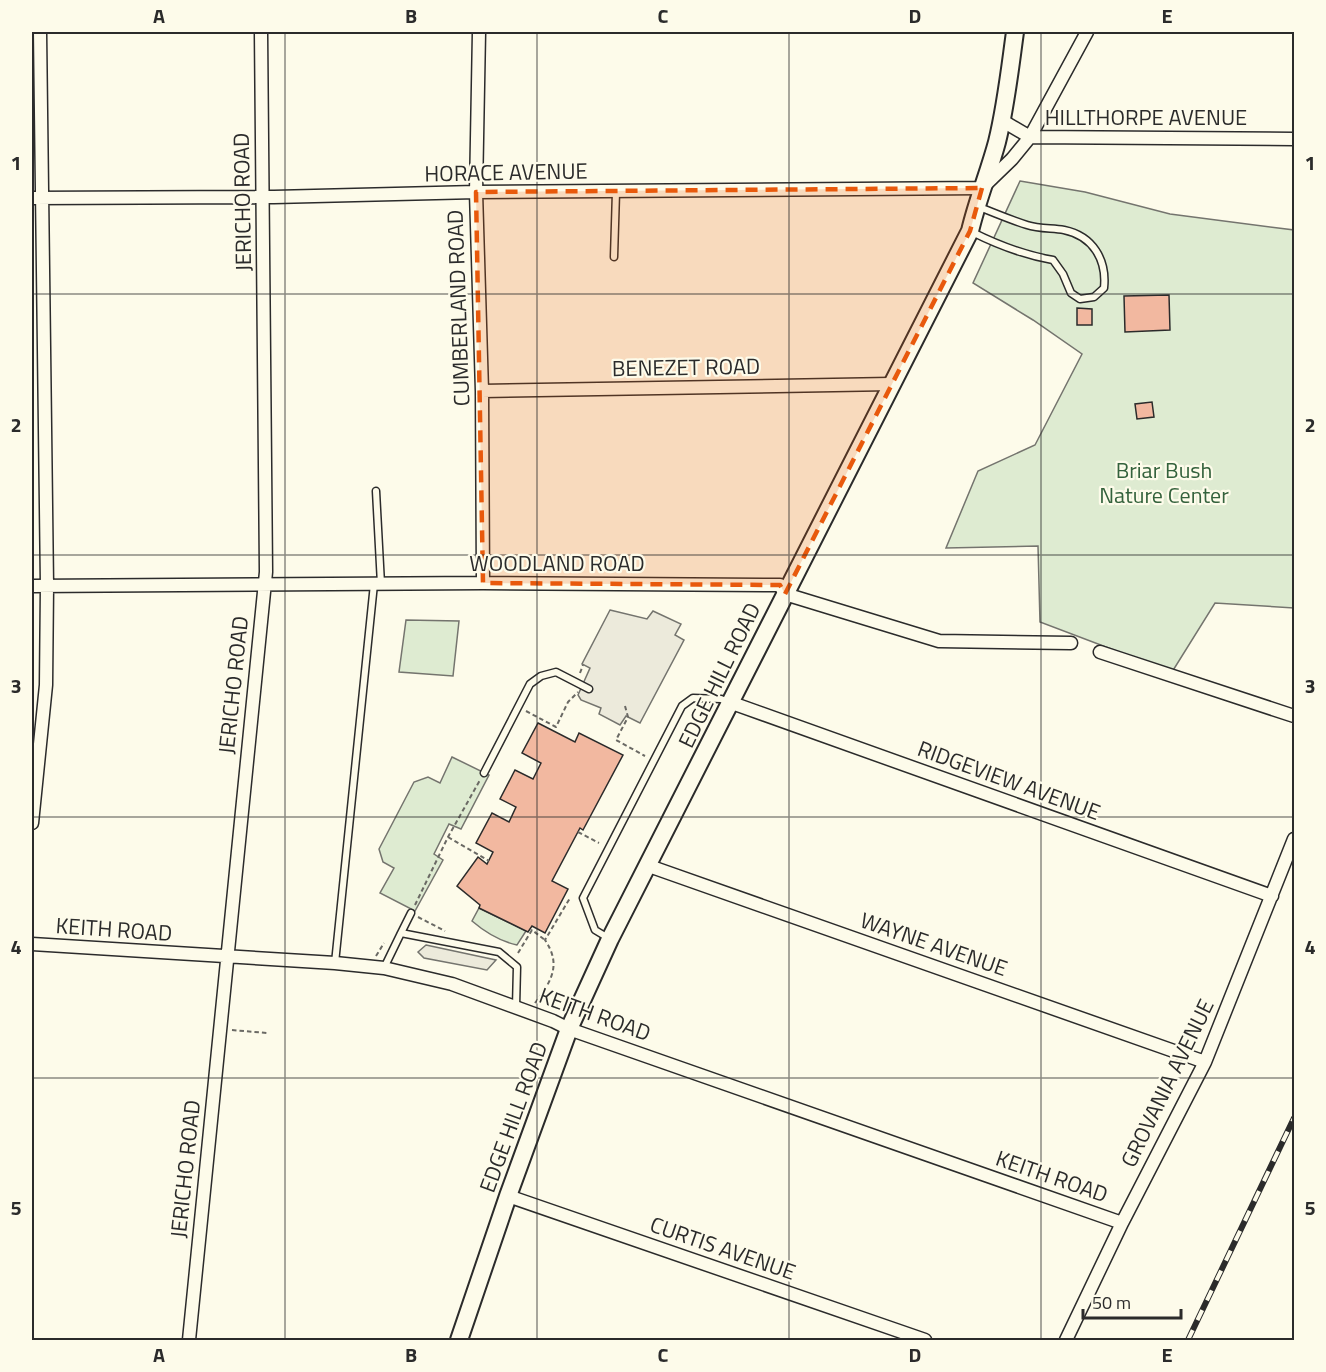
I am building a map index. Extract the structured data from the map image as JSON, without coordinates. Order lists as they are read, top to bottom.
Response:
{
  "streets": {
    "street": [
      "HILLTHORPE AVENUE",
      "HORACE AVENUE",
      "JERICHO ROAD",
      "CUMBERLAND ROAD",
      "BENEZET ROAD",
      "WOODLAND ROAD",
      "EDGE HILL ROAD",
      "RIDGEVIEW AVENUE",
      "KEITH ROAD",
      "WAYNE AVENUE",
      "GROVANIA AVENUE",
      "CURTIS AVENUE"
    ]
  },
  "crossings": [
    ["HILLTHORPE AVENUE", "EDGE HILL ROAD"],
    ["HORACE AVENUE", "JERICHO ROAD"],
    ["HORACE AVENUE", "CUMBERLAND ROAD"],
    ["HORACE AVENUE", "EDGE HILL ROAD"],
    ["JERICHO ROAD", "WOODLAND ROAD"],
    ["JERICHO ROAD", "KEITH ROAD"],
    ["CUMBERLAND ROAD", "BENEZET ROAD"],
    ["CUMBERLAND ROAD", "WOODLAND ROAD"],
    ["BENEZET ROAD", "EDGE HILL ROAD"],
    ["WOODLAND ROAD", "EDGE HILL ROAD"],
    ["EDGE HILL ROAD", "RIDGEVIEW AVENUE"],
    ["EDGE HILL ROAD", "KEITH ROAD"],
    ["EDGE HILL ROAD", "WAYNE AVENUE"],
    ["EDGE HILL ROAD", "CURTIS AVENUE"],
    ["RIDGEVIEW AVENUE", "GROVANIA AVENUE"],
    ["KEITH ROAD", "GROVANIA AVENUE"],
    ["WAYNE AVENUE", "GROVANIA AVENUE"]
  ],
  "parks": ["Briar Bush Nature Center"],
  "scale_bar": "50 m",
  "grid": {
    "columns": [
      "A",
      "B",
      "C",
      "D",
      "E"
    ],
    "rows": [
      "1",
      "2",
      "3",
      "4",
      "5"
    ]
  }
}
